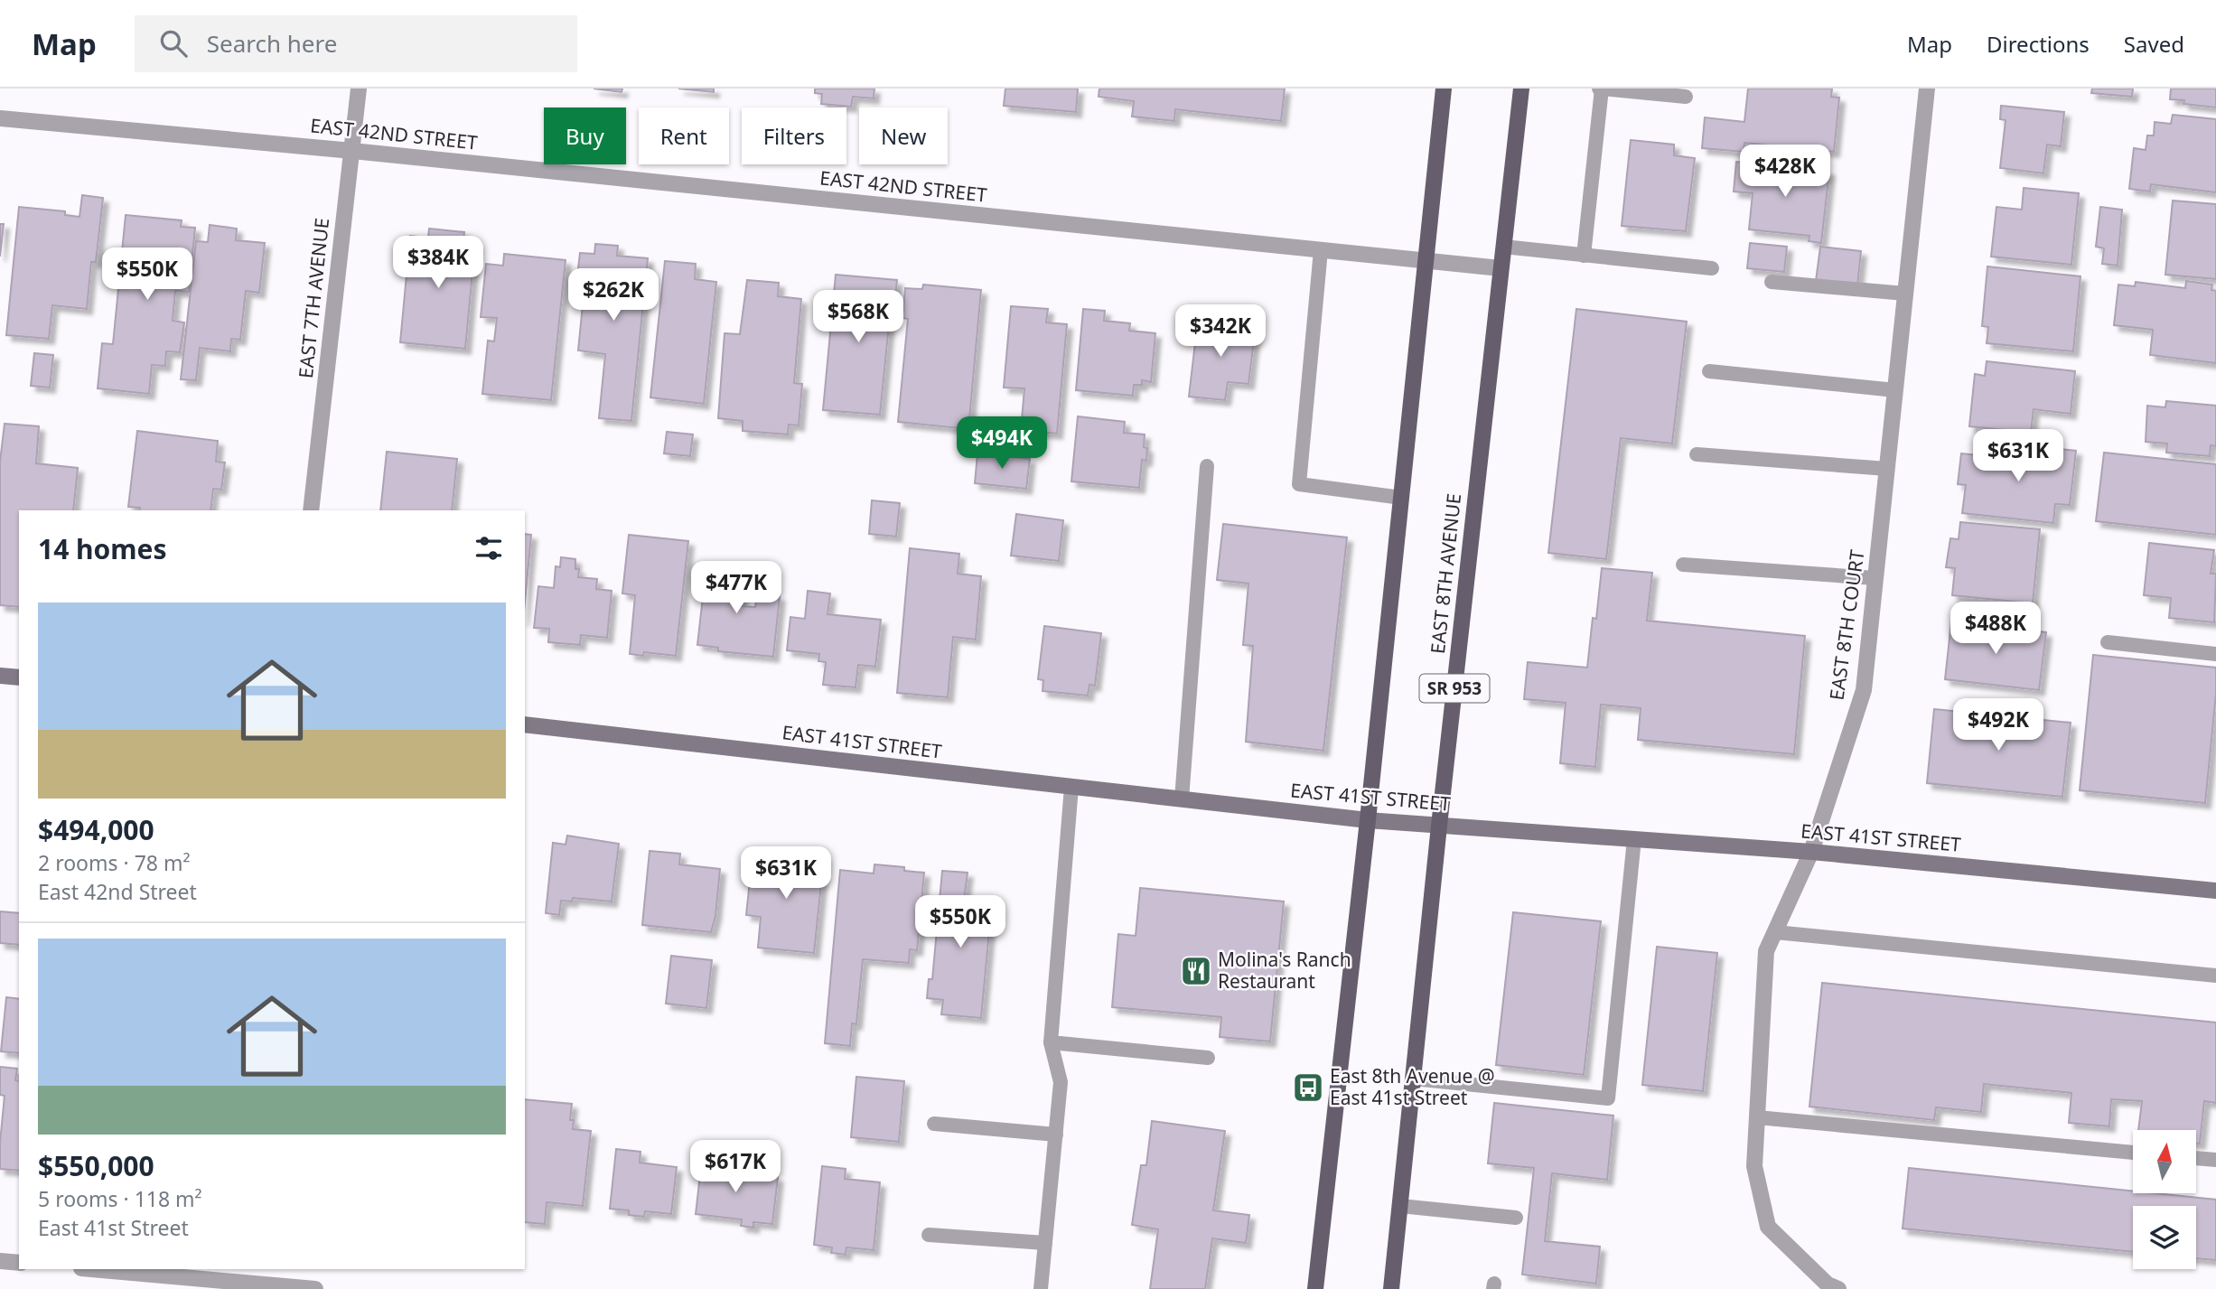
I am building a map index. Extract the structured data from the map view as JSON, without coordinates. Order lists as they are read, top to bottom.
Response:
{
  "streets": {
    "main road": ["EAST 8TH AVENUE", "SR 953"],
    "street": [
      "EAST 42ND STREET",
      "EAST 7TH AVENUE",
      "EAST 8TH COURT",
      "EAST 41ST STREET"
    ]
  },
  "crossings": [
    ["EAST 42ND STREET", "EAST 7TH AVENUE"],
    ["EAST 42ND STREET", "EAST 8TH AVENUE"],
    ["EAST 8TH AVENUE", "EAST 41ST STREET"],
    ["EAST 8TH COURT", "EAST 41ST STREET"]
  ],
  "places": {
    "restaurant": ["Molina's Ranch Restaurant"],
    "bus stop": ["East 8th Avenue @ East 41st Street"]
  },
  "north": "top",
  "page": {
    "header": "Map",
    "search": "Search here",
    "nav": ["Map", "Directions", "Saved"],
    "chip": [
      "Buy",
      "Rent",
      "Filters",
      "New"
    ],
    "price": [
      "$428K",
      "$384K",
      "$550K",
      "$262K",
      "$568K",
      "$342K",
      "$494K",
      "$631K",
      "$477K",
      "$488K",
      "$492K",
      "$631K",
      "$550K",
      "$617K"
    ],
    "heading": "14 homes",
    "list": [
      {
        "name": "$494,000",
        "note": "2 rooms · 78 m² · East 42nd Street"
      },
      {
        "name": "$550,000",
        "note": "5 rooms · 118 m² · East 41st Street"
      }
    ]
  }
}
